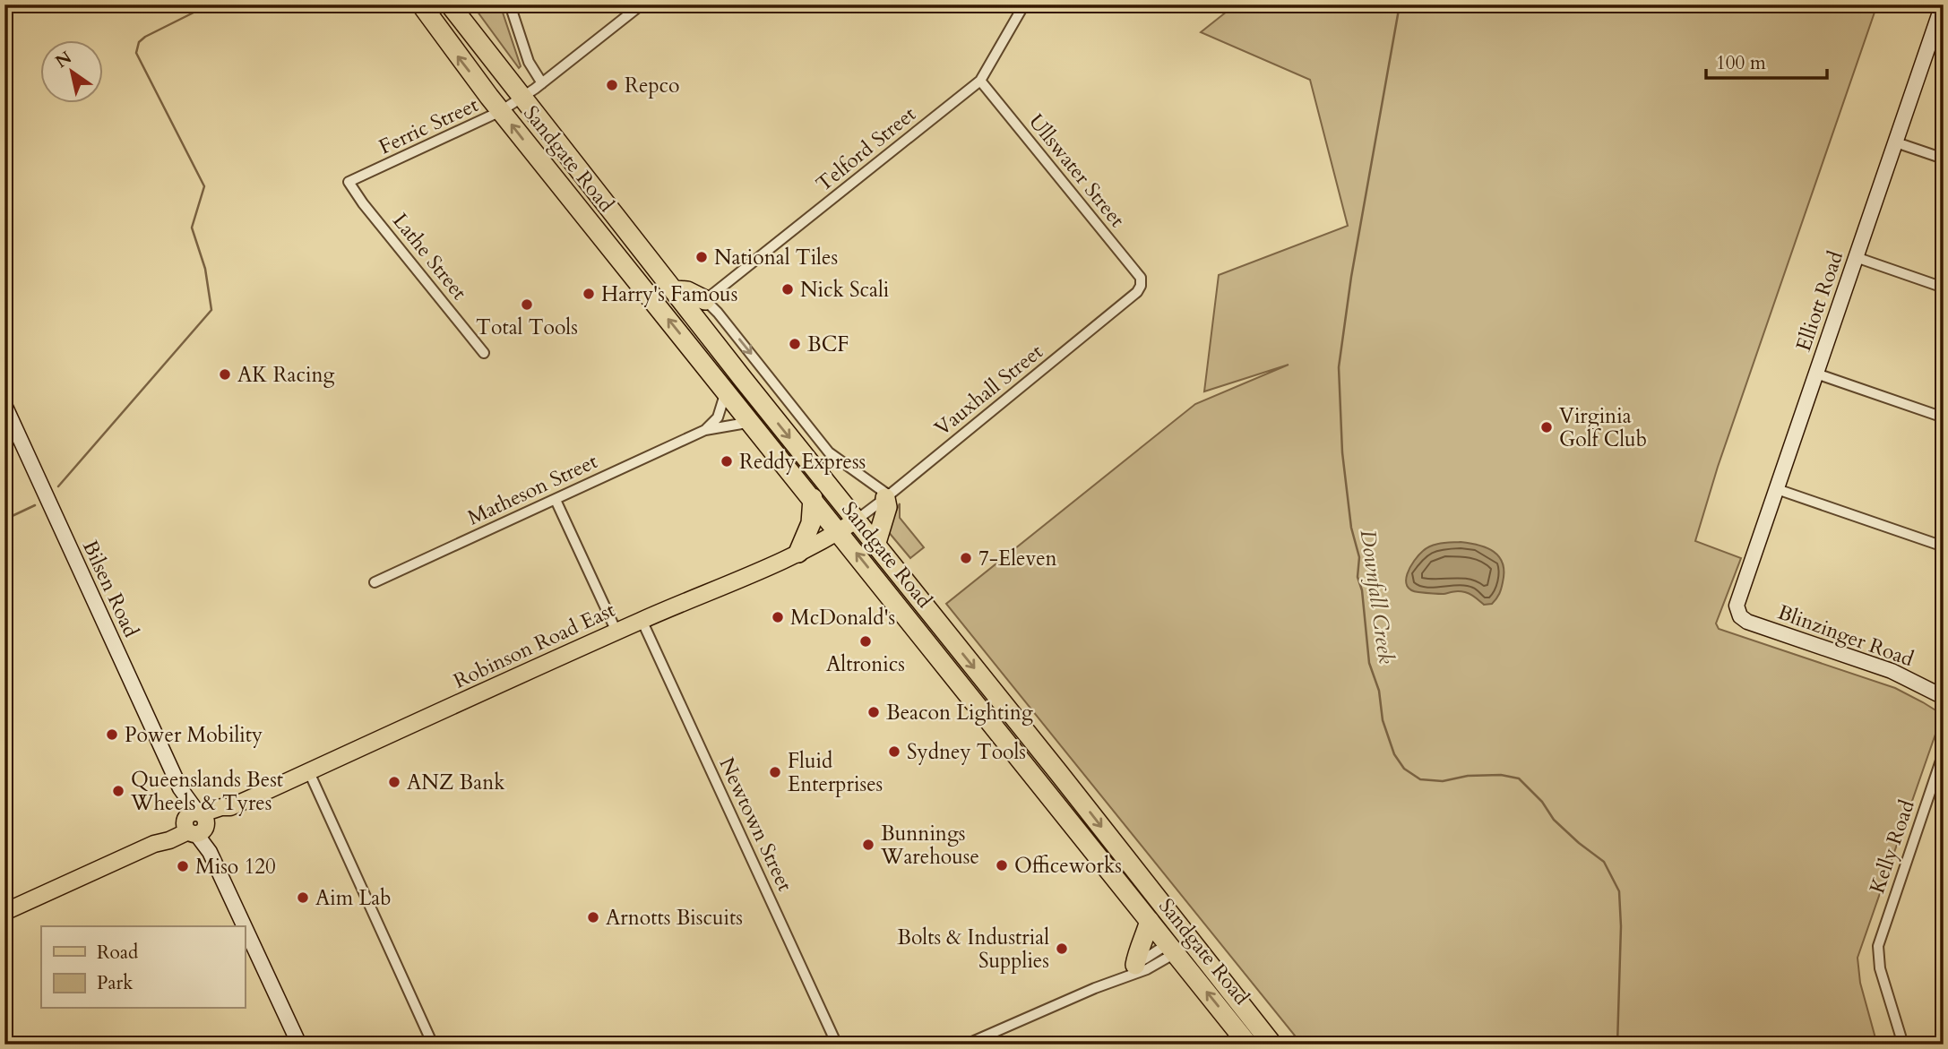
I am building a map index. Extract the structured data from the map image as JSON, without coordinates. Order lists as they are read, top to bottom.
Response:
{
  "streets": {
    "highway": ["Sandgate Road"],
    "main road": ["Robinson Road East"],
    "street": [
      "Ferric Street",
      "Telford Street",
      "Ullswater Street",
      "Lathe Street",
      "Elliott Road",
      "Vauxhall Street",
      "Matheson Street",
      "Bilsen Road",
      "Blinzinger Road",
      "Newtown Street",
      "Kelly Road"
    ]
  },
  "crossings": [
    ["Ferric Street", "Sandgate Road"],
    ["Ferric Street", "Lathe Street"],
    ["Telford Street", "Sandgate Road"],
    ["Telford Street", "Ullswater Street"],
    ["Sandgate Road", "Vauxhall Street"],
    ["Sandgate Road", "Matheson Street"],
    ["Sandgate Road", "Robinson Road East"],
    ["Ullswater Street", "Vauxhall Street"],
    ["Elliott Road", "Blinzinger Road"],
    ["Vauxhall Street", "Robinson Road East"],
    ["Bilsen Road", "Robinson Road East"],
    ["Robinson Road East", "Newtown Street"]
  ],
  "water": ["Downfall Creek"],
  "places": [
    "Repco",
    "National Tiles",
    "Nick Scali",
    "Harry's Famous",
    "Total Tools",
    "BCF",
    "AK Racing",
    "Virginia Golf Club",
    "Reddy Express",
    "7-Eleven",
    "McDonald's",
    "Altronics",
    "Beacon Lighting",
    "Power Mobility",
    "Sydney Tools",
    "Fluid Enterprises",
    "ANZ Bank",
    "Queenslands Best Wheels & Tyres",
    "Bunnings Warehouse",
    "Officeworks",
    "Miso 120",
    "Aim Lab",
    "Arnotts Biscuits",
    "Bolts & Industrial Supplies"
  ],
  "legend": ["Road", "Park"],
  "scale_bar": "100 m",
  "north": "top left"
}
